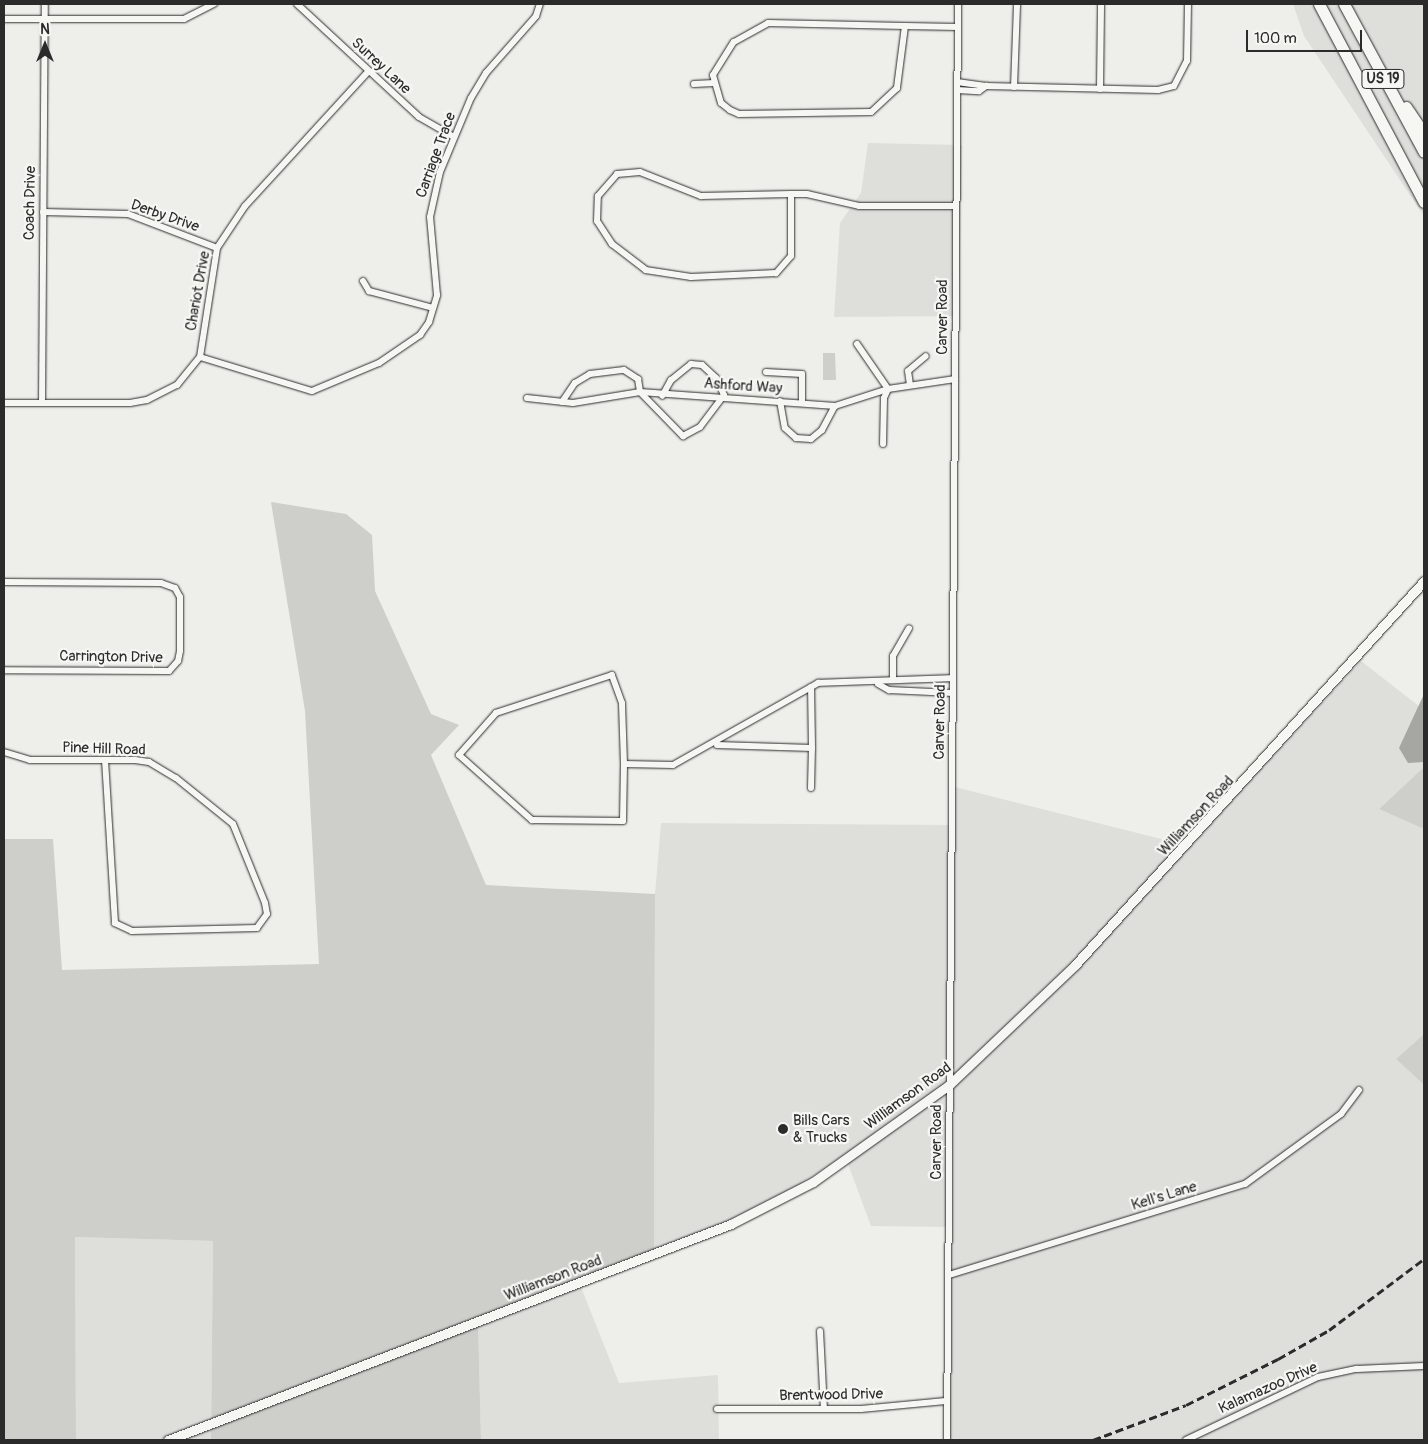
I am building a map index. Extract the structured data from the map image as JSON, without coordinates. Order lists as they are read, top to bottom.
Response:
{
  "streets": {
    "highway": ["US 19"],
    "main road": ["Williamson Road"],
    "street": [
      "Surrey Lane",
      "Carriage Trace",
      "Coach Drive",
      "Derby Drive",
      "Chariot Drive",
      "Carver Road",
      "Ashford Way",
      "Carrington Drive",
      "Pine Hill Road",
      "Kell's Lane",
      "Kalamazoo Drive",
      "Brentwood Drive"
    ]
  },
  "crossings": [
    ["Surrey Lane", "Carriage Trace"],
    ["Surrey Lane", "Chariot Drive"],
    ["Carriage Trace", "Chariot Drive"],
    ["Coach Drive", "Derby Drive"],
    ["Derby Drive", "Chariot Drive"],
    ["Carver Road", "Ashford Way"],
    ["Carver Road", "Williamson Road"],
    ["Carver Road", "Kell's Lane"],
    ["Carver Road", "Brentwood Drive"]
  ],
  "places": ["Bills Cars & Trucks"],
  "scale_bar": "100 m",
  "north": "top"
}
